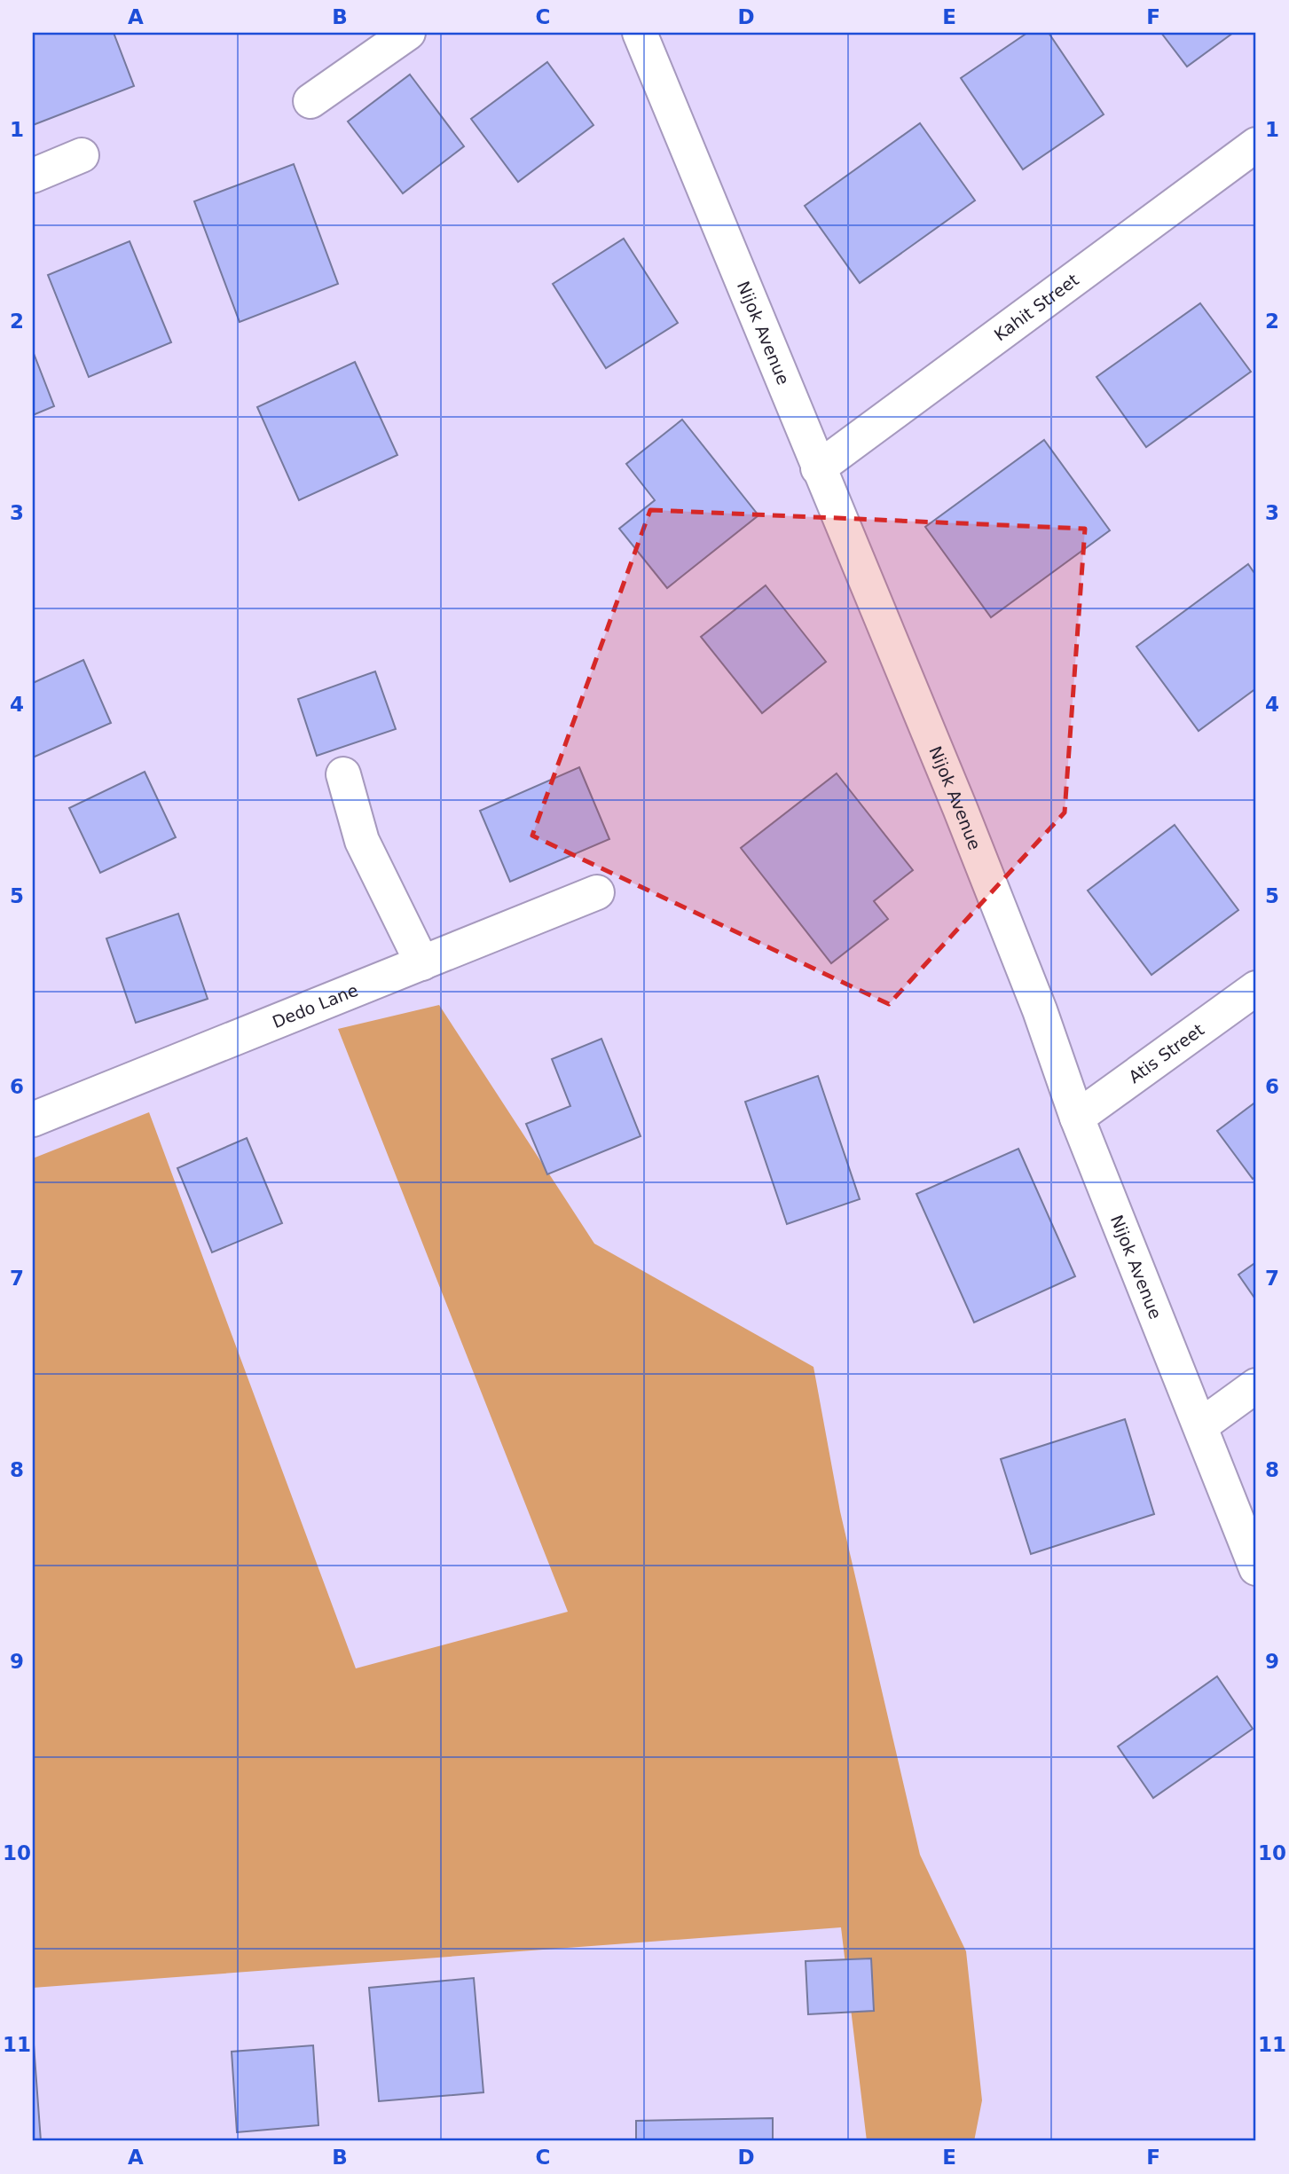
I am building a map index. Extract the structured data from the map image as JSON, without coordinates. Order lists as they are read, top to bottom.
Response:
{
  "streets": {
    "street": [
      "Kahit Street",
      "Nijok Avenue",
      "Dedo Lane",
      "Atis Street"
    ]
  },
  "crossings": [
    ["Kahit Street", "Nijok Avenue"],
    ["Nijok Avenue", "Atis Street"]
  ],
  "grid": {
    "columns": [
      "A",
      "B",
      "C",
      "D",
      "E",
      "F"
    ],
    "rows": [
      "1",
      "2",
      "3",
      "4",
      "5",
      "6",
      "7",
      "8",
      "9",
      "10",
      "11"
    ]
  }
}
